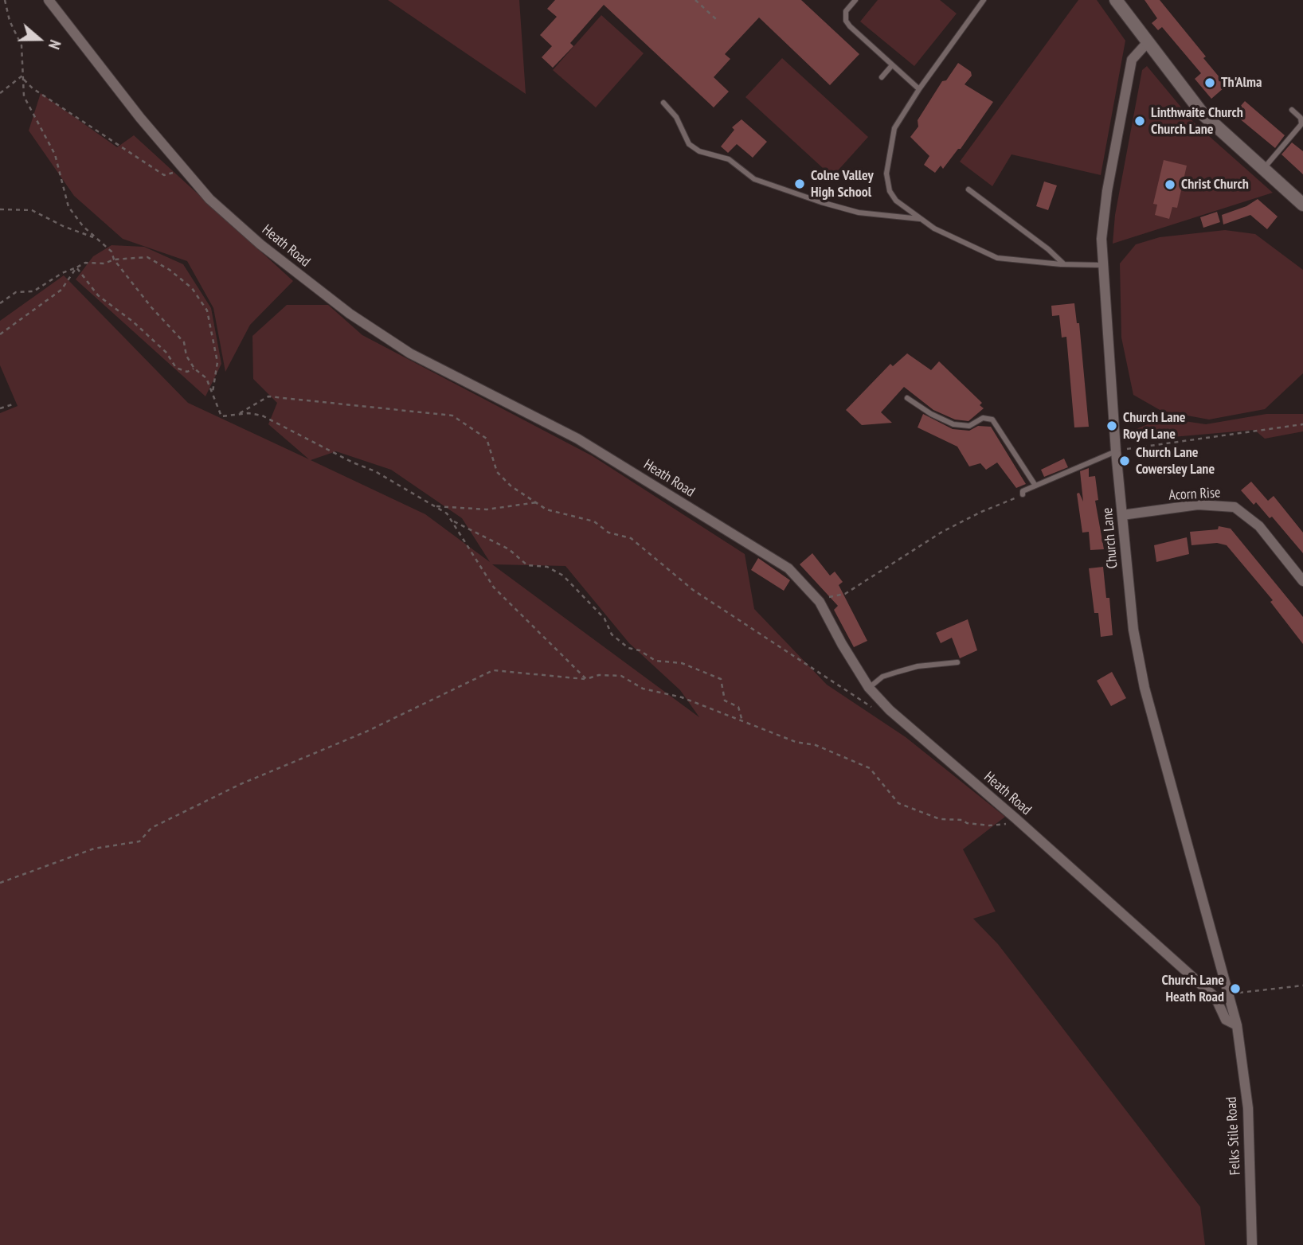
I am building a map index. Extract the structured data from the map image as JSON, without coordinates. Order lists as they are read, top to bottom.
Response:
{
  "streets": {
    "street": [
      "Heath Road",
      "Acorn Rise",
      "Church Lane",
      "Felks Stile Road"
    ]
  },
  "crossings": [
    ["Heath Road", "Church Lane"],
    ["Heath Road", "Felks Stile Road"],
    ["Acorn Rise", "Church Lane"],
    ["Church Lane", "Felks Stile Road"]
  ],
  "places": [
    "Th'Alma",
    "Linthwaite Church Church Lane",
    "Colne Valley High School",
    "Christ Church",
    "Church Lane Royd Lane",
    "Church Lane Cowersley Lane",
    "Church Lane Heath Road"
  ],
  "north": "right"
}
